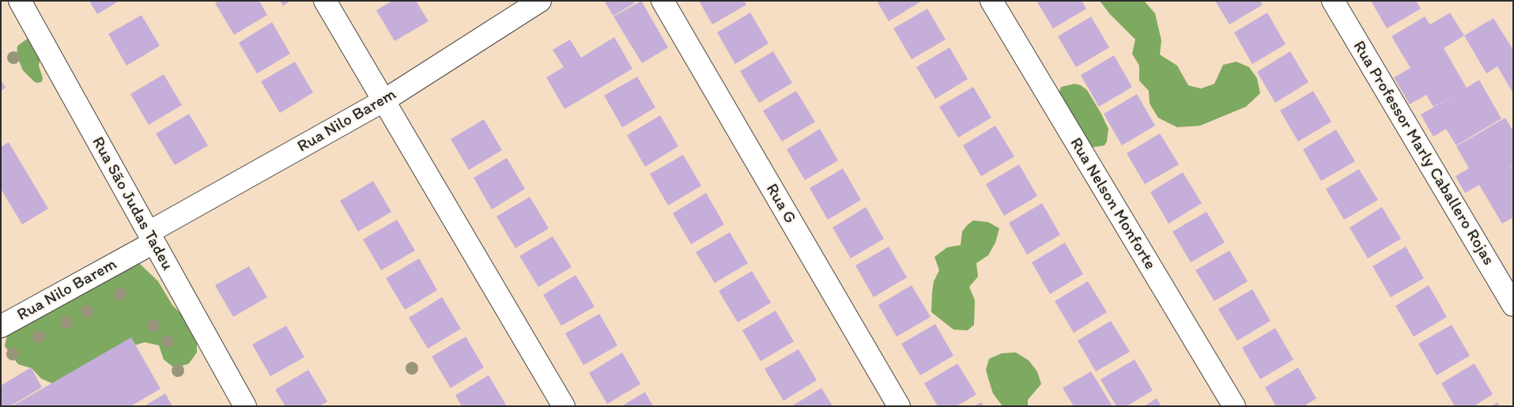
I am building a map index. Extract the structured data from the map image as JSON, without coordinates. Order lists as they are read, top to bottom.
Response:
{
  "streets": {
    "street": [
      "Rua Nilo Barem",
      "Rua Professor Marly Caballero Rojas",
      "Rua São Judas Tadeu",
      "Rua G",
      "Rua Nelson Monforte"
    ]
  },
  "crossings": [
    ["Rua Nilo Barem", "Rua São Judas Tadeu"]
  ]
}
